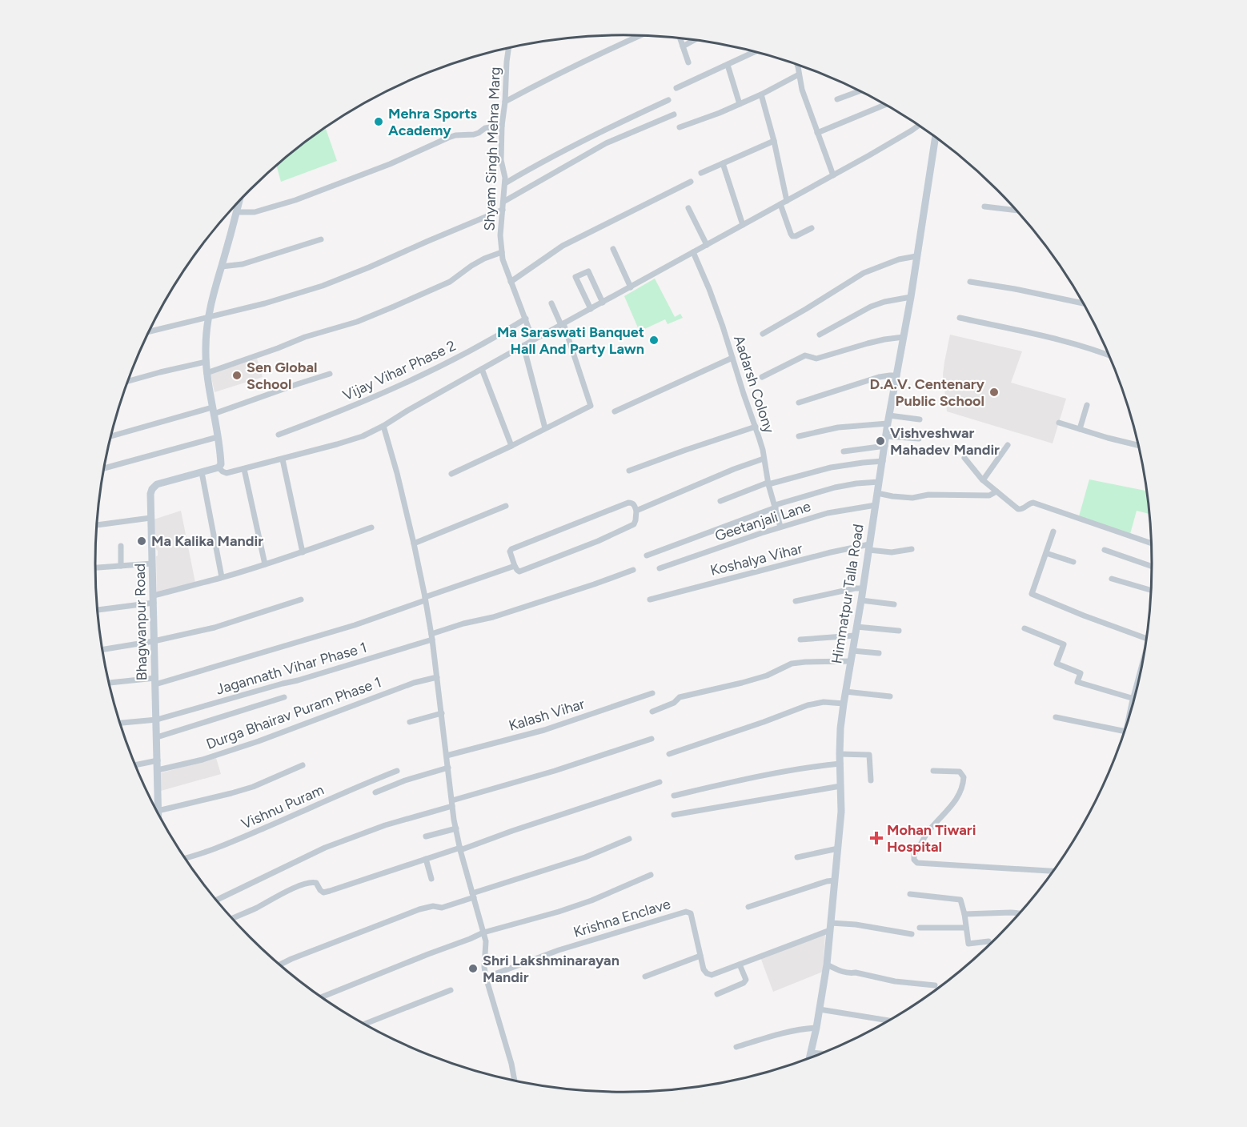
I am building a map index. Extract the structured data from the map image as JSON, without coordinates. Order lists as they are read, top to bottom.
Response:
{
  "streets": {
    "street": [
      "Shyam Singh Mehra Marg",
      "Vijay Vihar Phase 2",
      "Aadarsh Colony",
      "Geetanjali Lane",
      "Koshalya Vihar",
      "Himmatpur Talla Road",
      "Bhagwanpur Road",
      "Jagannath Vihar Phase 1",
      "Durga Bhairav Puram Phase 1",
      "Kalash Vihar",
      "Vishnu Puram",
      "Krishna Enclave"
    ]
  },
  "crossings": [
    ["Shyam Singh Mehra Marg", "Vijay Vihar Phase 2"],
    ["Aadarsh Colony", "Geetanjali Lane"],
    ["Geetanjali Lane", "Himmatpur Talla Road"],
    ["Koshalya Vihar", "Himmatpur Talla Road"],
    ["Himmatpur Talla Road", "Krishna Enclave"],
    ["Bhagwanpur Road", "Jagannath Vihar Phase 1"],
    ["Bhagwanpur Road", "Durga Bhairav Puram Phase 1"]
  ],
  "places": {
    "other": [
      "Mehra Sports Academy",
      "Ma Saraswati Banquet Hall And Party Lawn",
      "Sen Global School",
      "D.A.V. Centenary Public School",
      "Vishveshwar Mahadev Mandir",
      "Ma Kalika Mandir",
      "Shri Lakshminarayan Mandir"
    ],
    "health": ["Mohan Tiwari Hospital"]
  }
}
